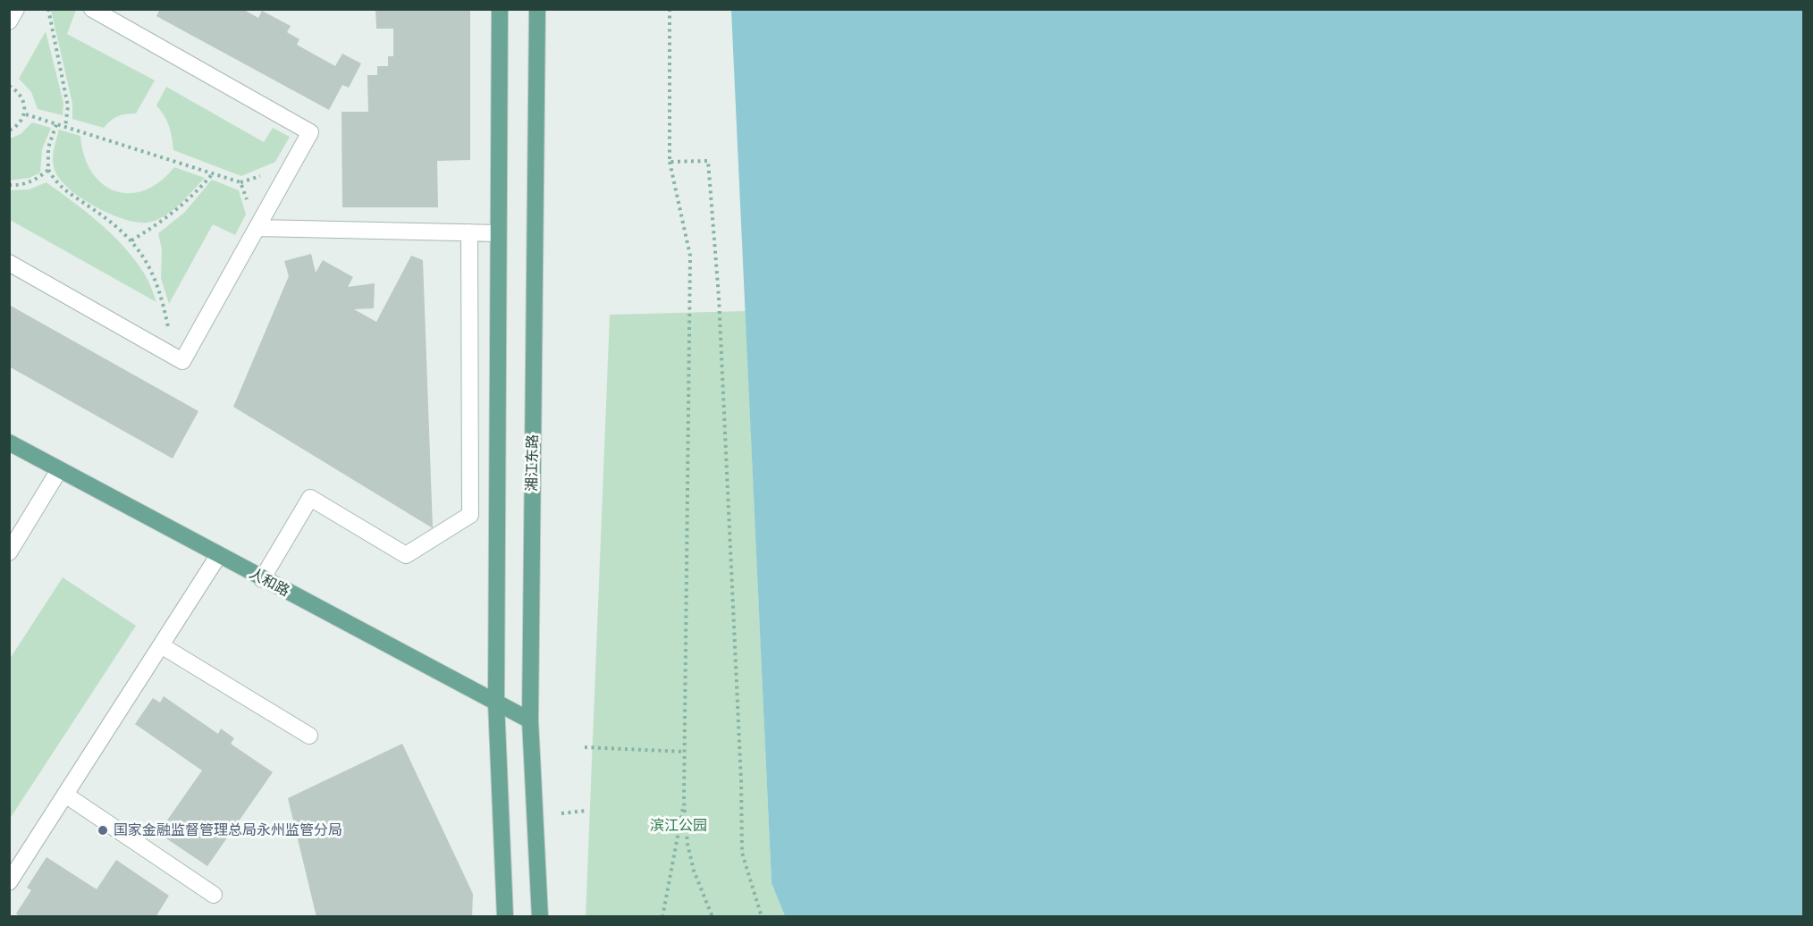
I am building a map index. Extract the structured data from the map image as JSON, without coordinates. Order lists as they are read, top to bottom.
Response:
{
  "streets": {
    "main road": ["湘江东路", "人和路"]
  },
  "crossings": [
    ["湘江东路", "人和路"]
  ],
  "parks": ["滨江公园"],
  "places": ["国家金融监督管理总局永州监管分局"]
}
